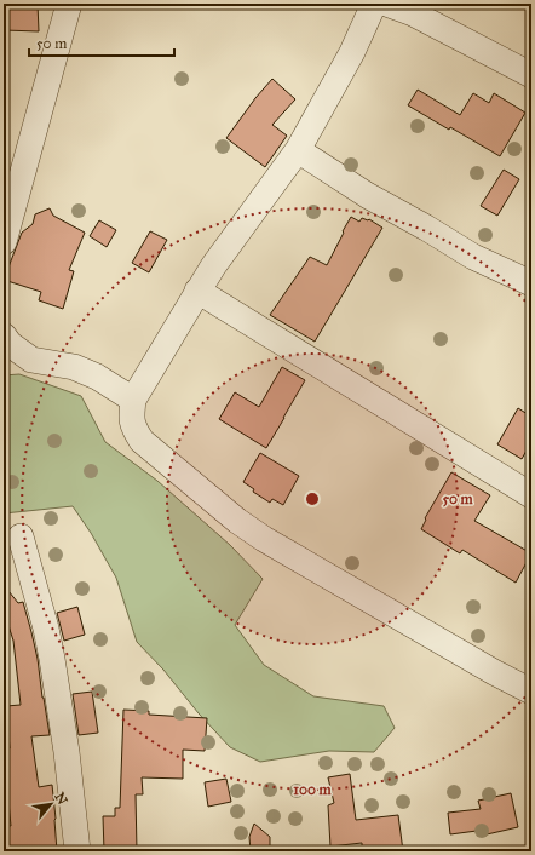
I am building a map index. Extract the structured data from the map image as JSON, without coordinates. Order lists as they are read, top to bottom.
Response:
{
  "scale_bar": "50 m",
  "north": "top right",
  "rings": ["50 m", "100 m"]
}
